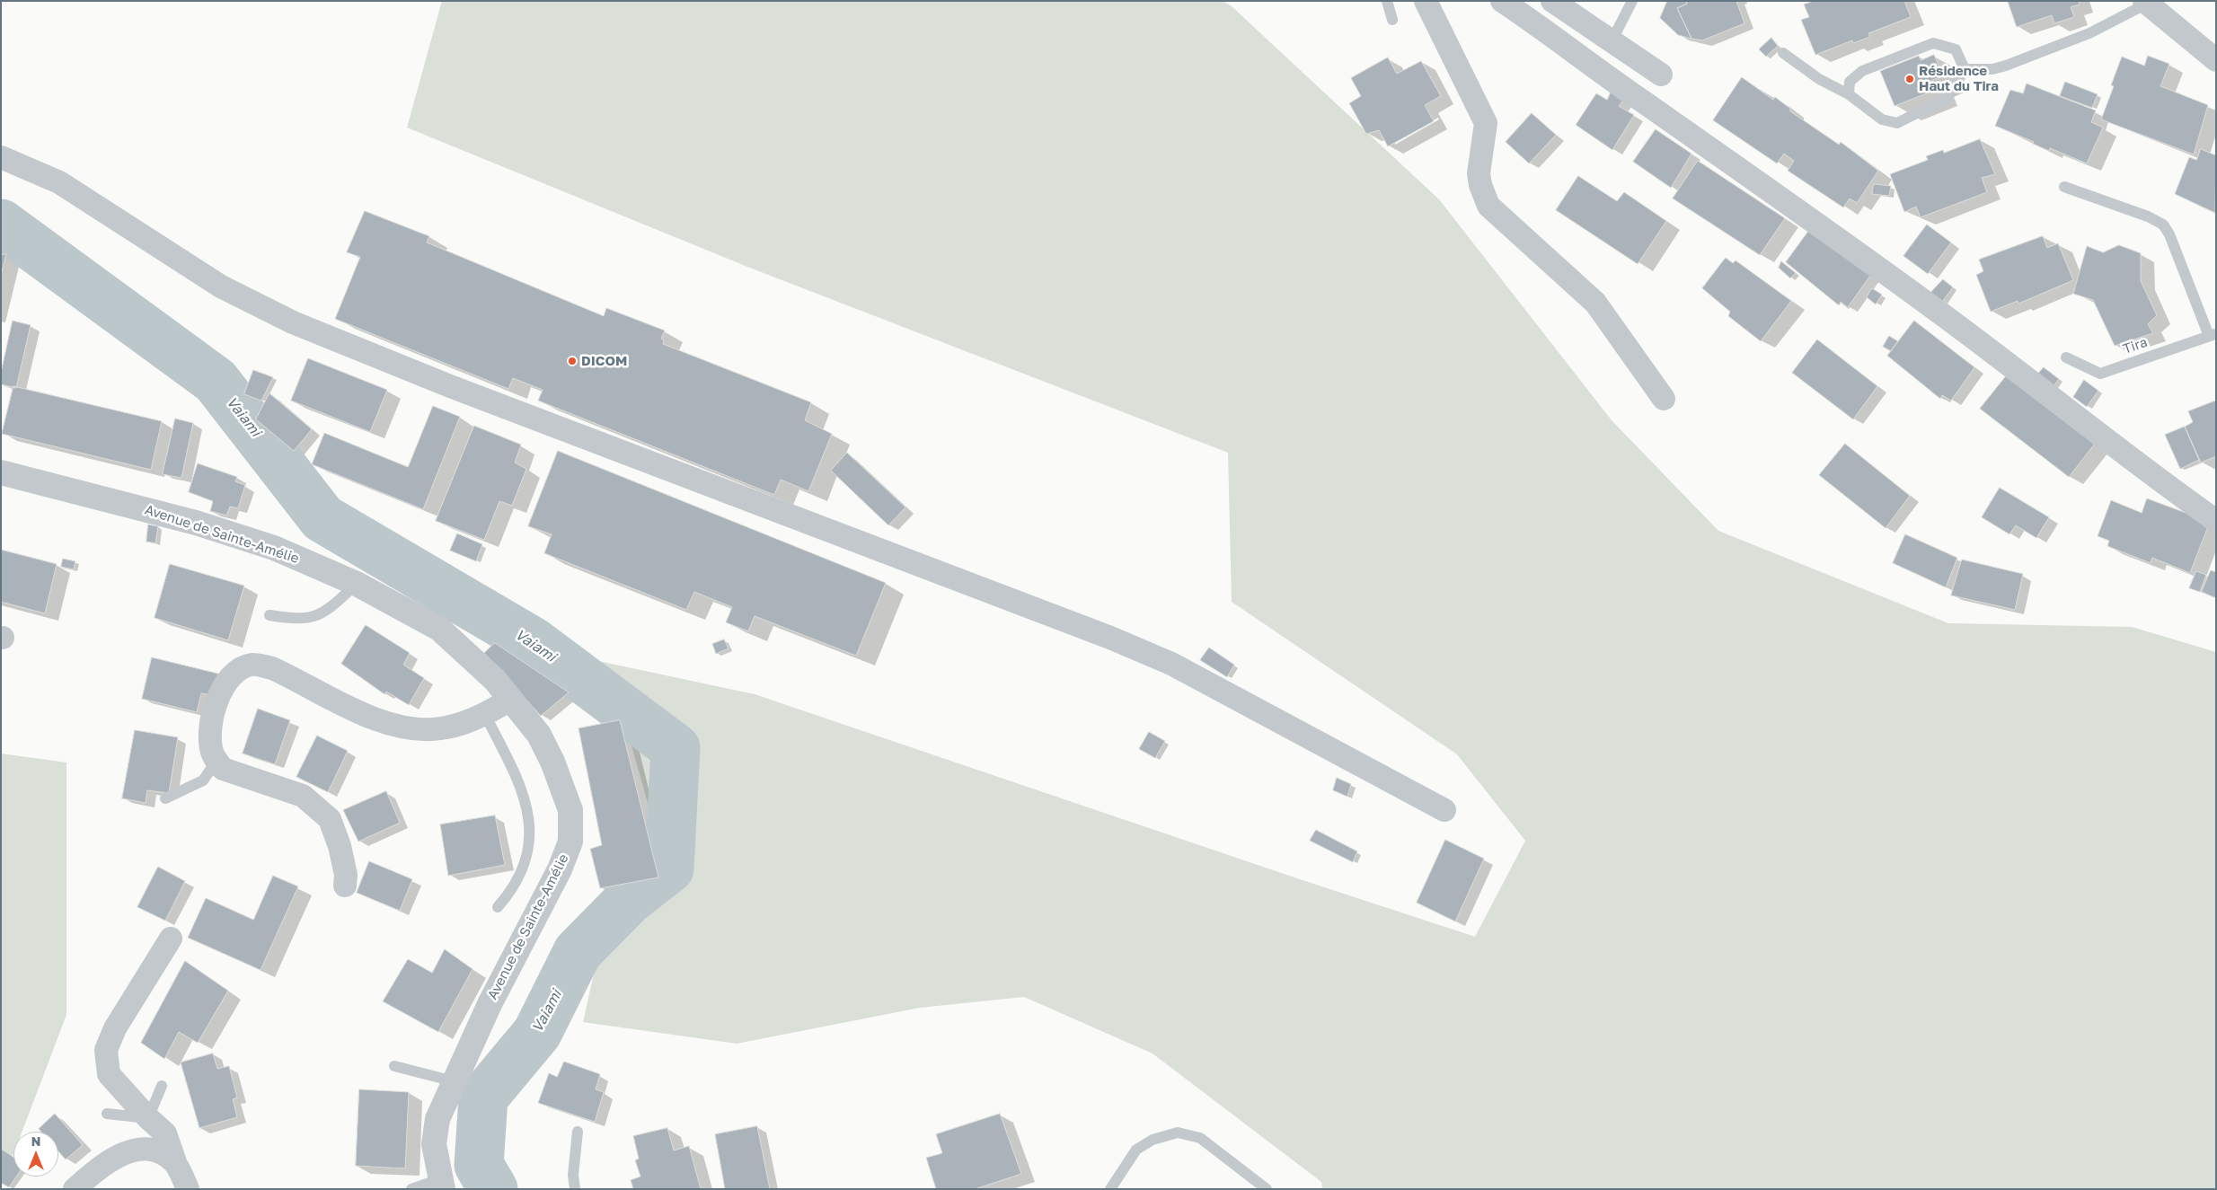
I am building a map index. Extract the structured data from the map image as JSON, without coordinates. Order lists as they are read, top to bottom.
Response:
{
  "streets": {
    "street": ["Avenue de Sainte-Amélie"],
    "lane": ["Tira"]
  },
  "water": ["Vaiami"],
  "places": ["Résidence Haut du Tira", "DICOM"],
  "north": "top"
}
